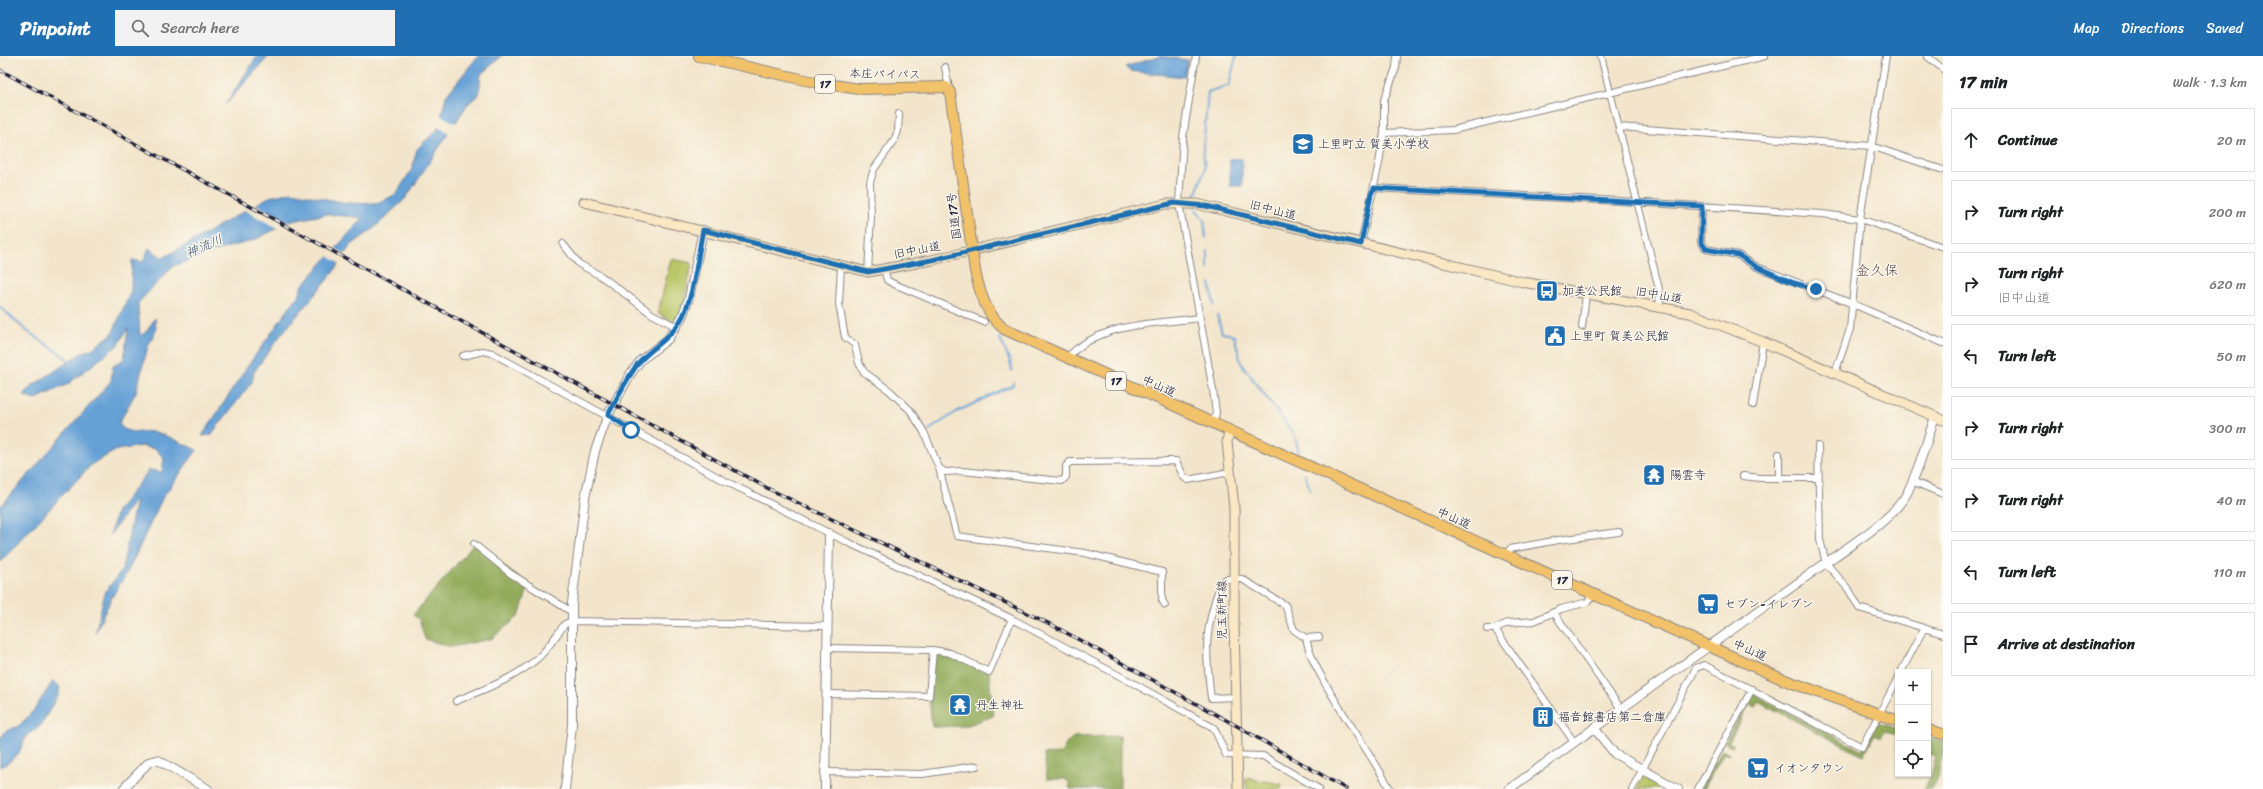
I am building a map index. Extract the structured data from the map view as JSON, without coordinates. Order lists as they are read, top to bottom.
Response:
{
  "streets": {
    "highway": [
      "本庄バイパス",
      "17",
      "国道17号",
      "中山道"
    ],
    "main road": ["旧中山道", "児玉新町線"]
  },
  "crossings": [
    ["本庄バイパス", "国道17号"],
    ["旧中山道", "国道17号"],
    ["国道17号", "中山道"],
    ["中山道", "児玉新町線"]
  ],
  "districts": ["金久保"],
  "water": ["神流川"],
  "places": {
    "school or university": ["上里町立 賀美小学校"],
    "bus stop": ["加美公民館"],
    "public building": ["上里町 賀美公民館"],
    "temple": ["陽雲寺", "丹生神社"],
    "supermarket": ["セブン-イレブン", "イオンタウン"],
    "building": ["福音館書店第二倉庫"]
  },
  "page": {
    "header": "Pinpoint",
    "search": "Search here",
    "nav": ["Map", "Directions", "Saved"],
    "heading": ["17 min", "Walk · 1.3 km"],
    "list": [
      ["Continue", "20 m"],
      ["Turn right", "200 m"],
      ["Turn right", "旧中山道", "620 m"],
      ["Turn left", "50 m"],
      ["Turn right", "300 m"],
      ["Turn right", "40 m"],
      ["Turn left", "110 m"],
      "Arrive at destination"
    ],
    "map_buttons": ["+", "−"]
  }
}
